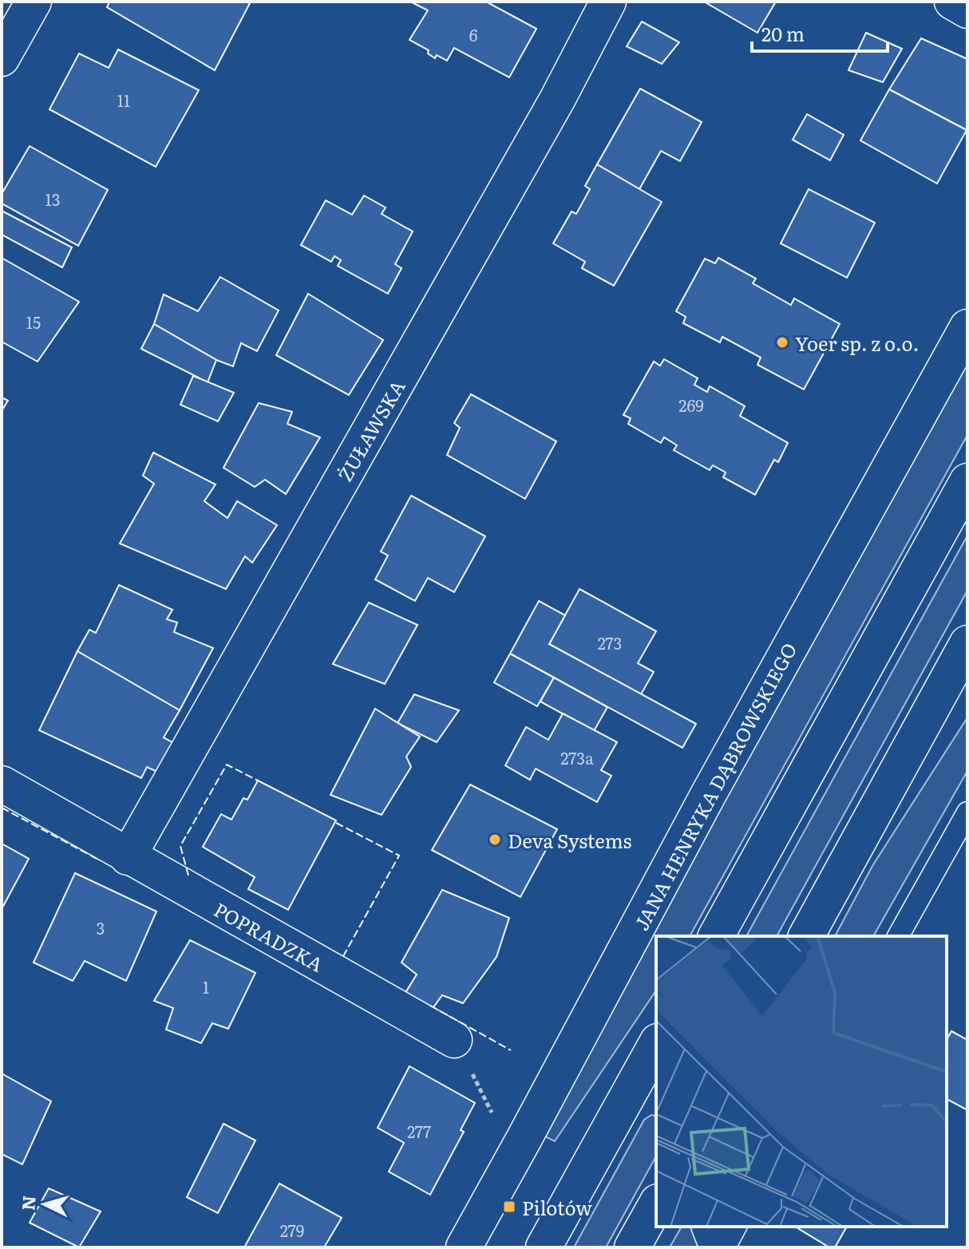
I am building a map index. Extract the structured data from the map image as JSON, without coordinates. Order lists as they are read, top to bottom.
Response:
{
  "streets": {
    "street": ["ŻUŁAWSKA", "JANA HENRYKA DĄBROWSKIEGO", "POPRADZKA"]
  },
  "crossings": [
    ["ŻUŁAWSKA", "POPRADZKA"]
  ],
  "places": {
    "other": ["Yoer sp. z o.o.", "Deva Systems"],
    "transit": ["Pilotów"]
  },
  "house_numbers": [
    "6",
    "11",
    "13",
    "15",
    "269",
    "273",
    "273a",
    "3",
    "1",
    "277",
    "279"
  ],
  "scale_bar": "20 m",
  "north": "left"
}
